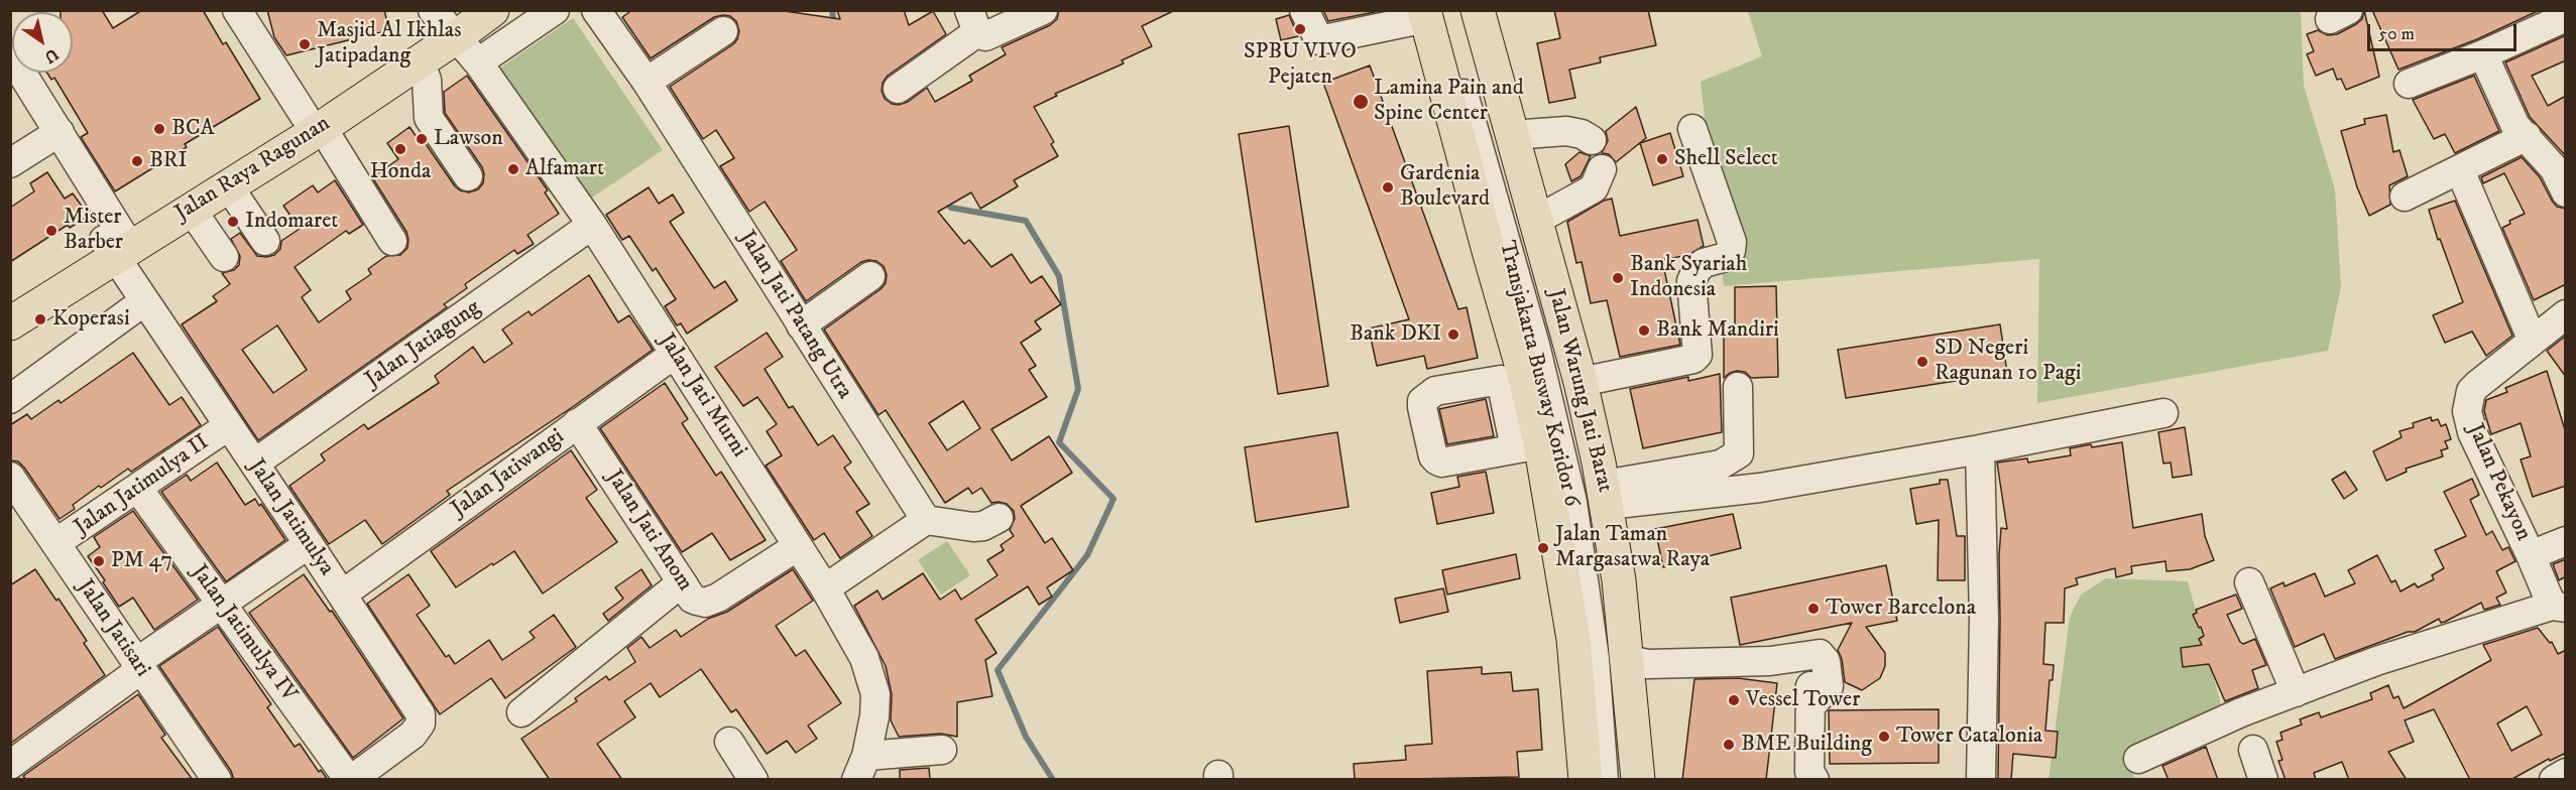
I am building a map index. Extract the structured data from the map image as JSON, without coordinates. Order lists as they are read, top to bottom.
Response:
{
  "streets": {
    "main road": ["Jalan Raya Ragunan", "Jalan Warung Jati Barat"],
    "street": [
      "Jalan Jati Patang Utra",
      "Jalan Jatiagung",
      "Transjakarta Busway Koridor 6",
      "Jalan Jati Murni",
      "Jalan Jatiwangi",
      "Jalan Pekayon",
      "Jalan Jatimulya II",
      "Jalan Jatimulya",
      "Jalan Jati Anom",
      "Jalan Jatisari",
      "Jalan Jatimulya IV"
    ]
  },
  "crossings": [
    ["Jalan Raya Ragunan", "Jalan Jati Murni"],
    ["Jalan Raya Ragunan", "Jalan Jatimulya"],
    ["Jalan Jatiagung", "Jalan Jati Murni"],
    ["Jalan Jatiagung", "Jalan Jatimulya"],
    ["Jalan Jati Murni", "Jalan Jatiwangi"],
    ["Jalan Jati Murni", "Jalan Jati Anom"],
    ["Jalan Jatiwangi", "Jalan Jatimulya"],
    ["Jalan Jatiwangi", "Jalan Jati Anom"],
    ["Jalan Jatimulya II", "Jalan Jatimulya"],
    ["Jalan Jatimulya II", "Jalan Jatisari"],
    ["Jalan Jatimulya II", "Jalan Jatimulya IV"],
    ["Jalan Jatimulya", "Jalan Jatimulya IV"]
  ],
  "places": [
    "SPBU VIVO Pejaten",
    "Masjid Al Ikhlas Jatipadang",
    "Lamina Pain and Spine Center",
    "BCA",
    "Lawson",
    "Honda",
    "Shell Select",
    "BRI",
    "Alfamart",
    "Gardenia Boulevard",
    "Indomaret",
    "Mister Barber",
    "Bank Syariah Indonesia",
    "Koperasi",
    "Bank Mandiri",
    "Bank DKI",
    "SD Negeri Ragunan 10 Pagi",
    "Jalan Taman Margasatwa Raya",
    "PM 47",
    "Tower Barcelona",
    "Vessel Tower",
    "Tower Catalonia",
    "BME Building"
  ],
  "scale_bar": "50 m",
  "north": "bottom right"
}
